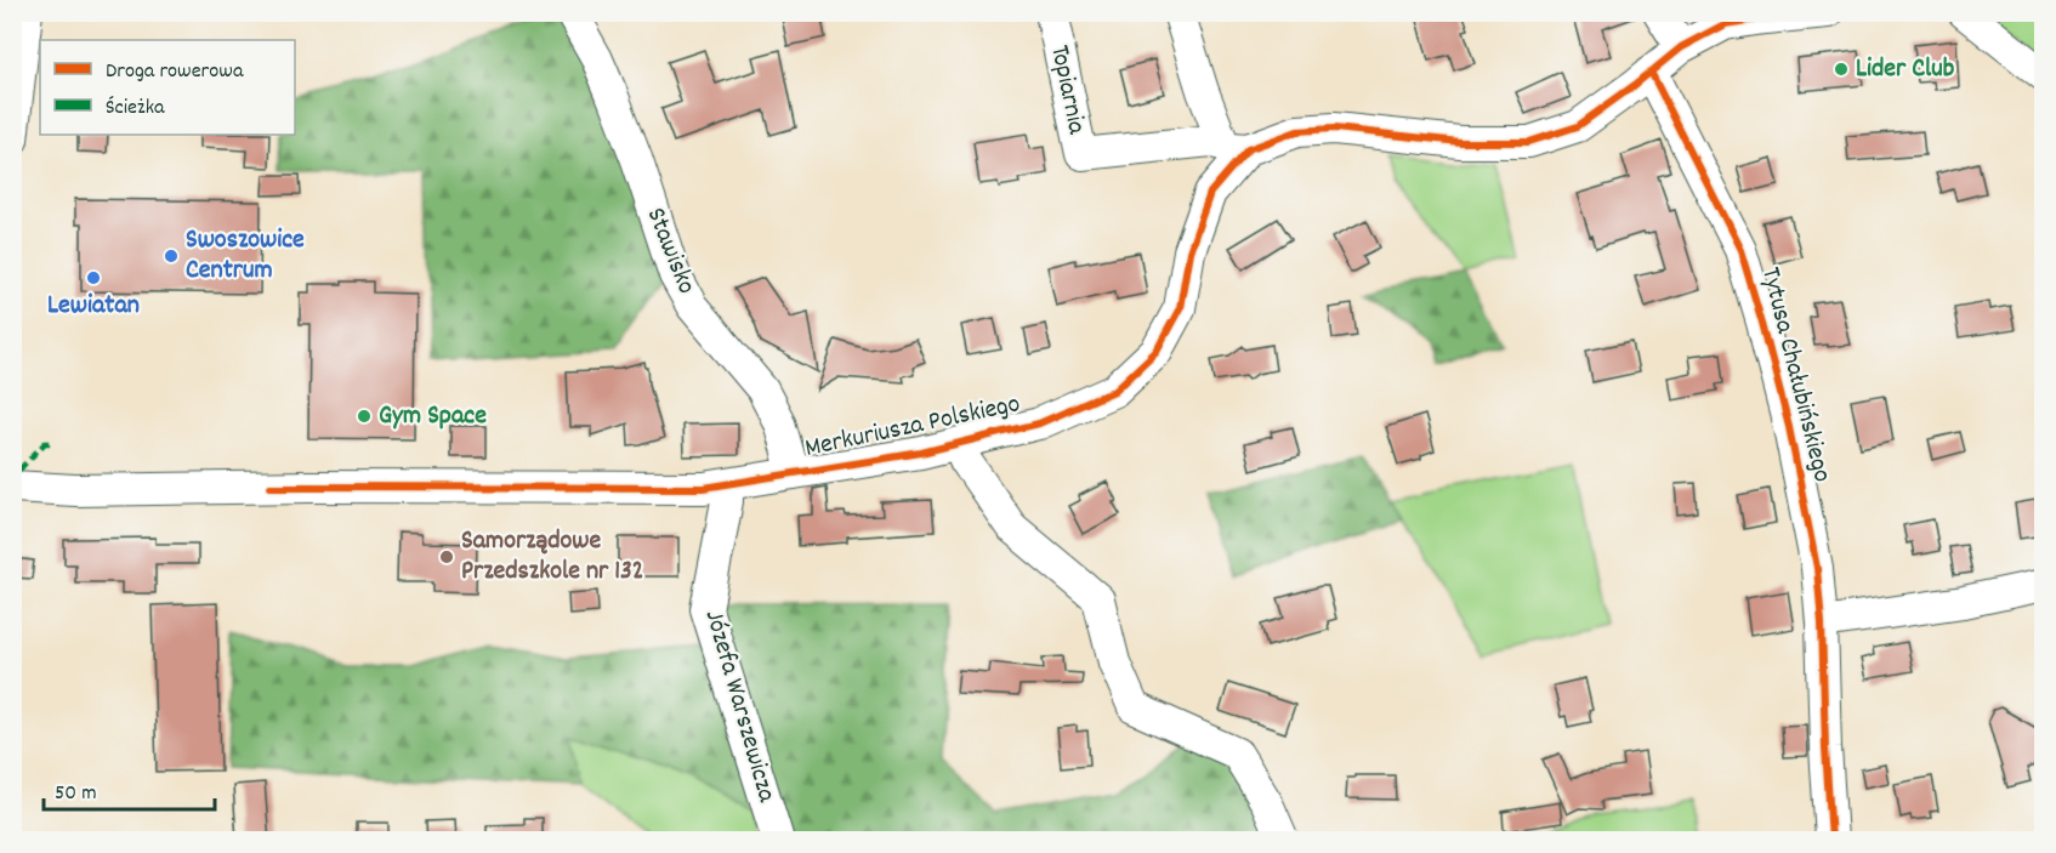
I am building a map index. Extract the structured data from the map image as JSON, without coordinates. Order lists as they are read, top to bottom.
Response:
{
  "streets": {
    "street": [
      "Topiarnia",
      "Stawisko",
      "Tytusa Chałubińskiego",
      "Merkuriusza Polskiego",
      "Józefa Warszewicza"
    ]
  },
  "crossings": [
    ["Topiarnia", "Merkuriusza Polskiego"],
    ["Stawisko", "Merkuriusza Polskiego"],
    ["Tytusa Chałubińskiego", "Merkuriusza Polskiego"],
    ["Merkuriusza Polskiego", "Józefa Warszewicza"]
  ],
  "places": [
    "Lider Club",
    "Swoszowice Centrum",
    "Lewiatan",
    "Gym Space",
    "Samorządowe Przedszkole nr 132"
  ],
  "legend": ["Droga rowerowa", "Ścieżka"],
  "scale_bar": "50 m"
}
